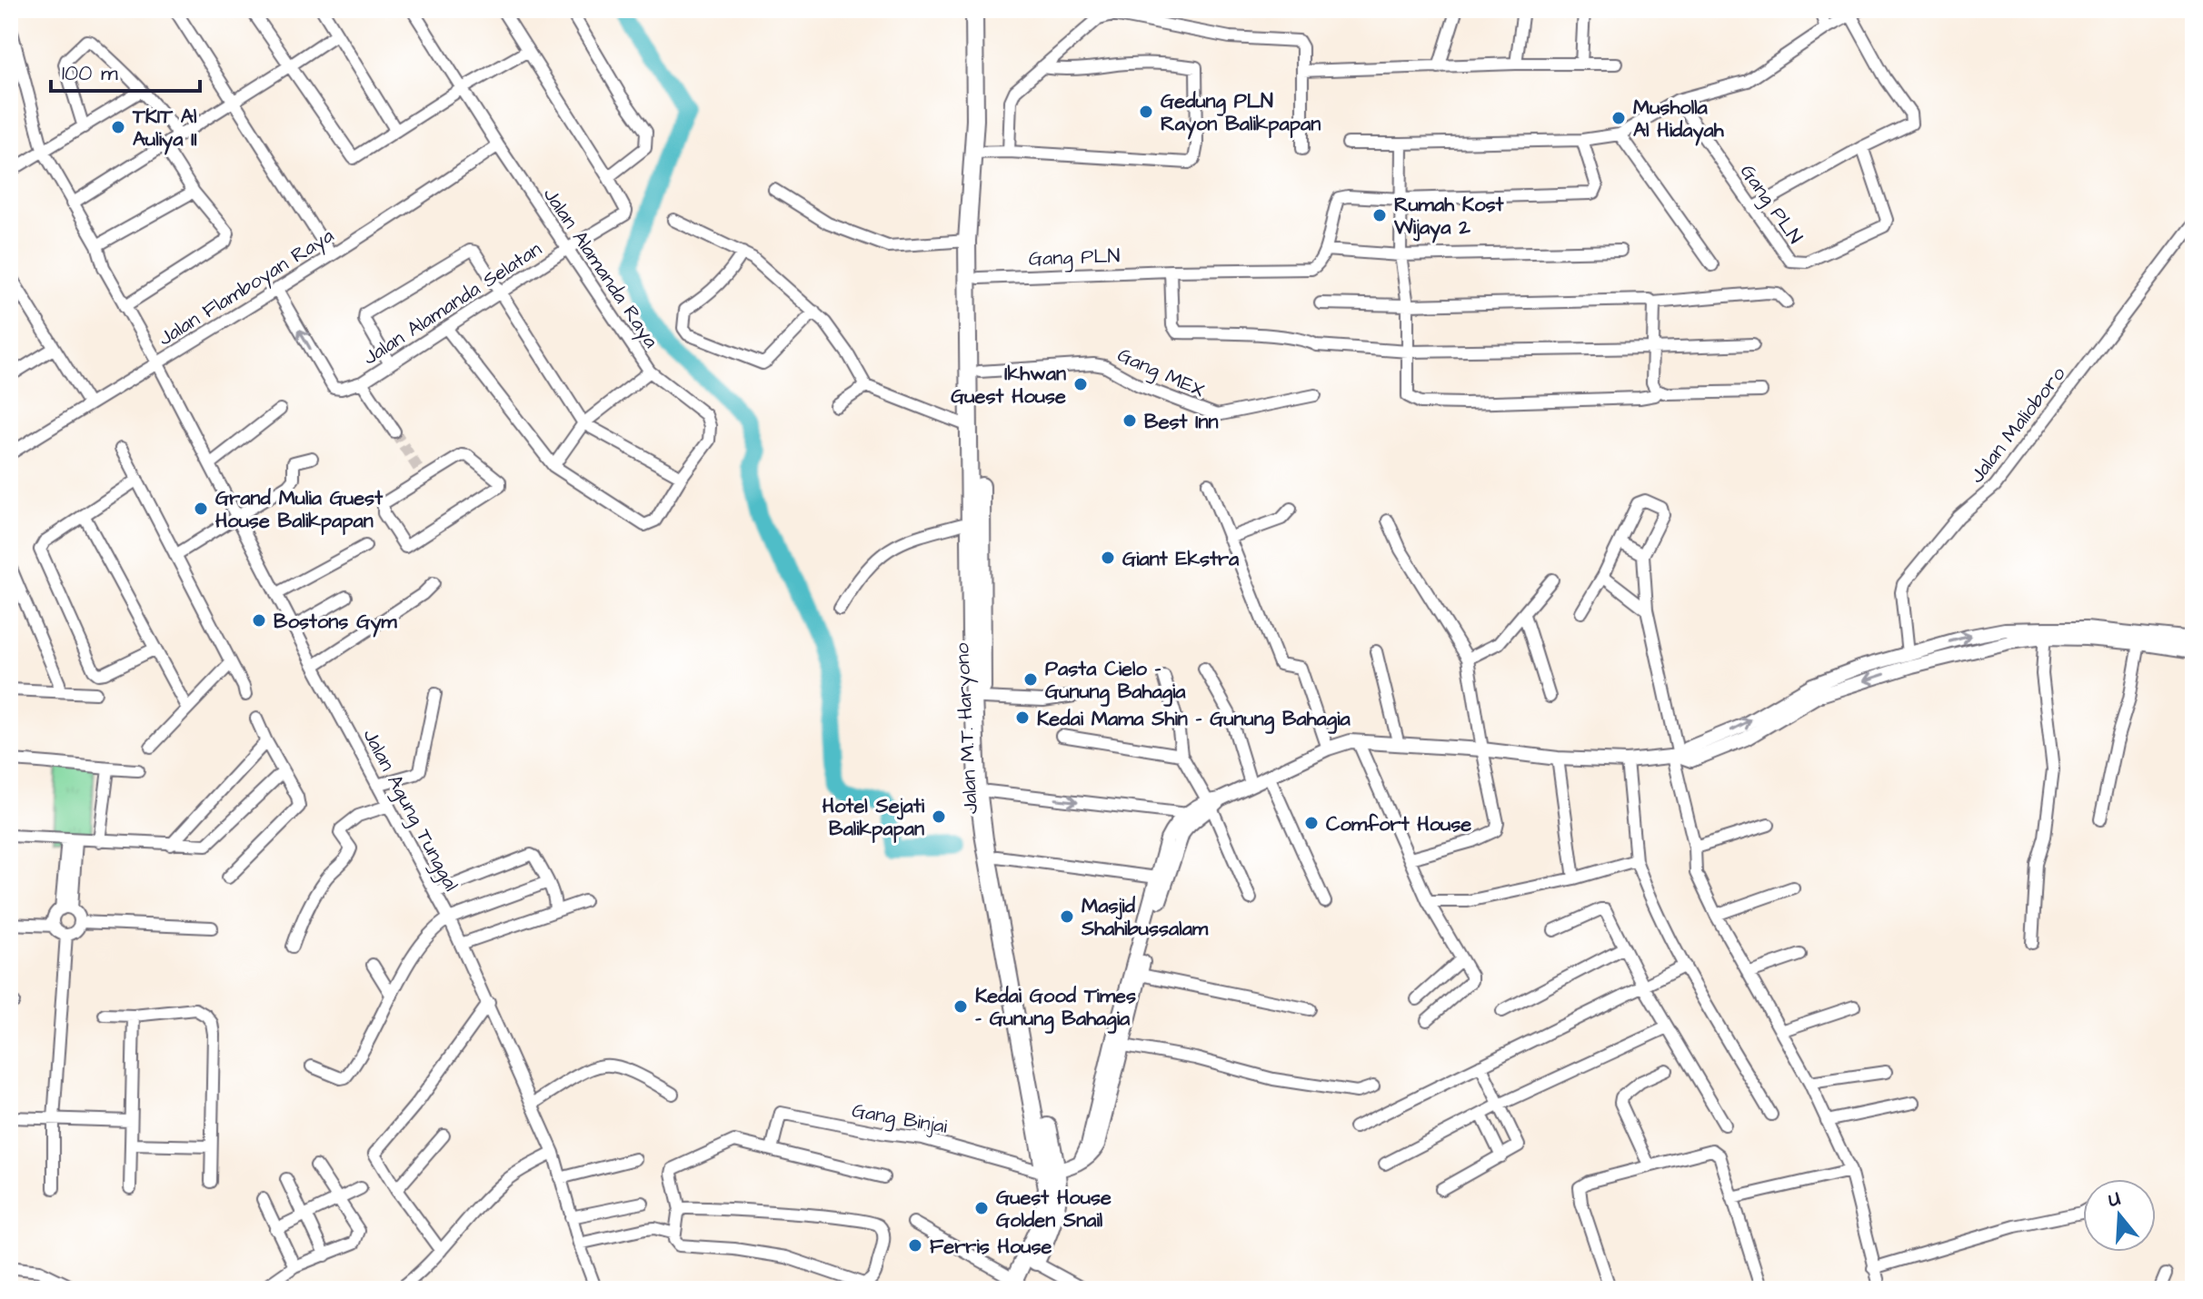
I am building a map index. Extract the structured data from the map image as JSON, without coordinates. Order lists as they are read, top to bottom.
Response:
{
  "streets": {
    "main road": ["Jalan M.T. Haryono"],
    "street": [
      "Gang PLN",
      "Jalan Alamanda Raya",
      "Jalan Flamboyan Raya",
      "Jalan Alamanda Selatan",
      "Gang MEX",
      "Jalan Malioboro",
      "Jalan Agung Tunggal",
      "Gang Binjai"
    ]
  },
  "crossings": [
    ["Gang PLN", "Jalan M.T. Haryono"],
    ["Jalan Alamanda Raya", "Jalan Flamboyan Raya"],
    ["Jalan Alamanda Raya", "Jalan Alamanda Selatan"],
    ["Jalan Flamboyan Raya", "Jalan Alamanda Selatan"],
    ["Jalan Flamboyan Raya", "Jalan Agung Tunggal"],
    ["Gang MEX", "Jalan M.T. Haryono"],
    ["Jalan M.T. Haryono", "Gang Binjai"]
  ],
  "places": [
    "Gedung PLN Rayon Balikpapan",
    "Musholla Al Hidayah",
    "TKIT Al Auliya II",
    "Rumah Kost Wijaya 2",
    "Ikhwan Guest House",
    "Best Inn",
    "Grand Mulia Guest House Balikpapan",
    "Giant Ekstra",
    "Bostons Gym",
    "Pasta Cielo - Gunung Bahagia",
    "Kedai Mama Shin - Gunung Bahagia",
    "Hotel Sejati Balikpapan",
    "Comfort House",
    "Masjid Shahibussalam",
    "Kedai Good Times - Gunung Bahagia",
    "Guest House Golden Snail",
    "Ferris House"
  ],
  "scale_bar": "100 m",
  "north": "top"
}
